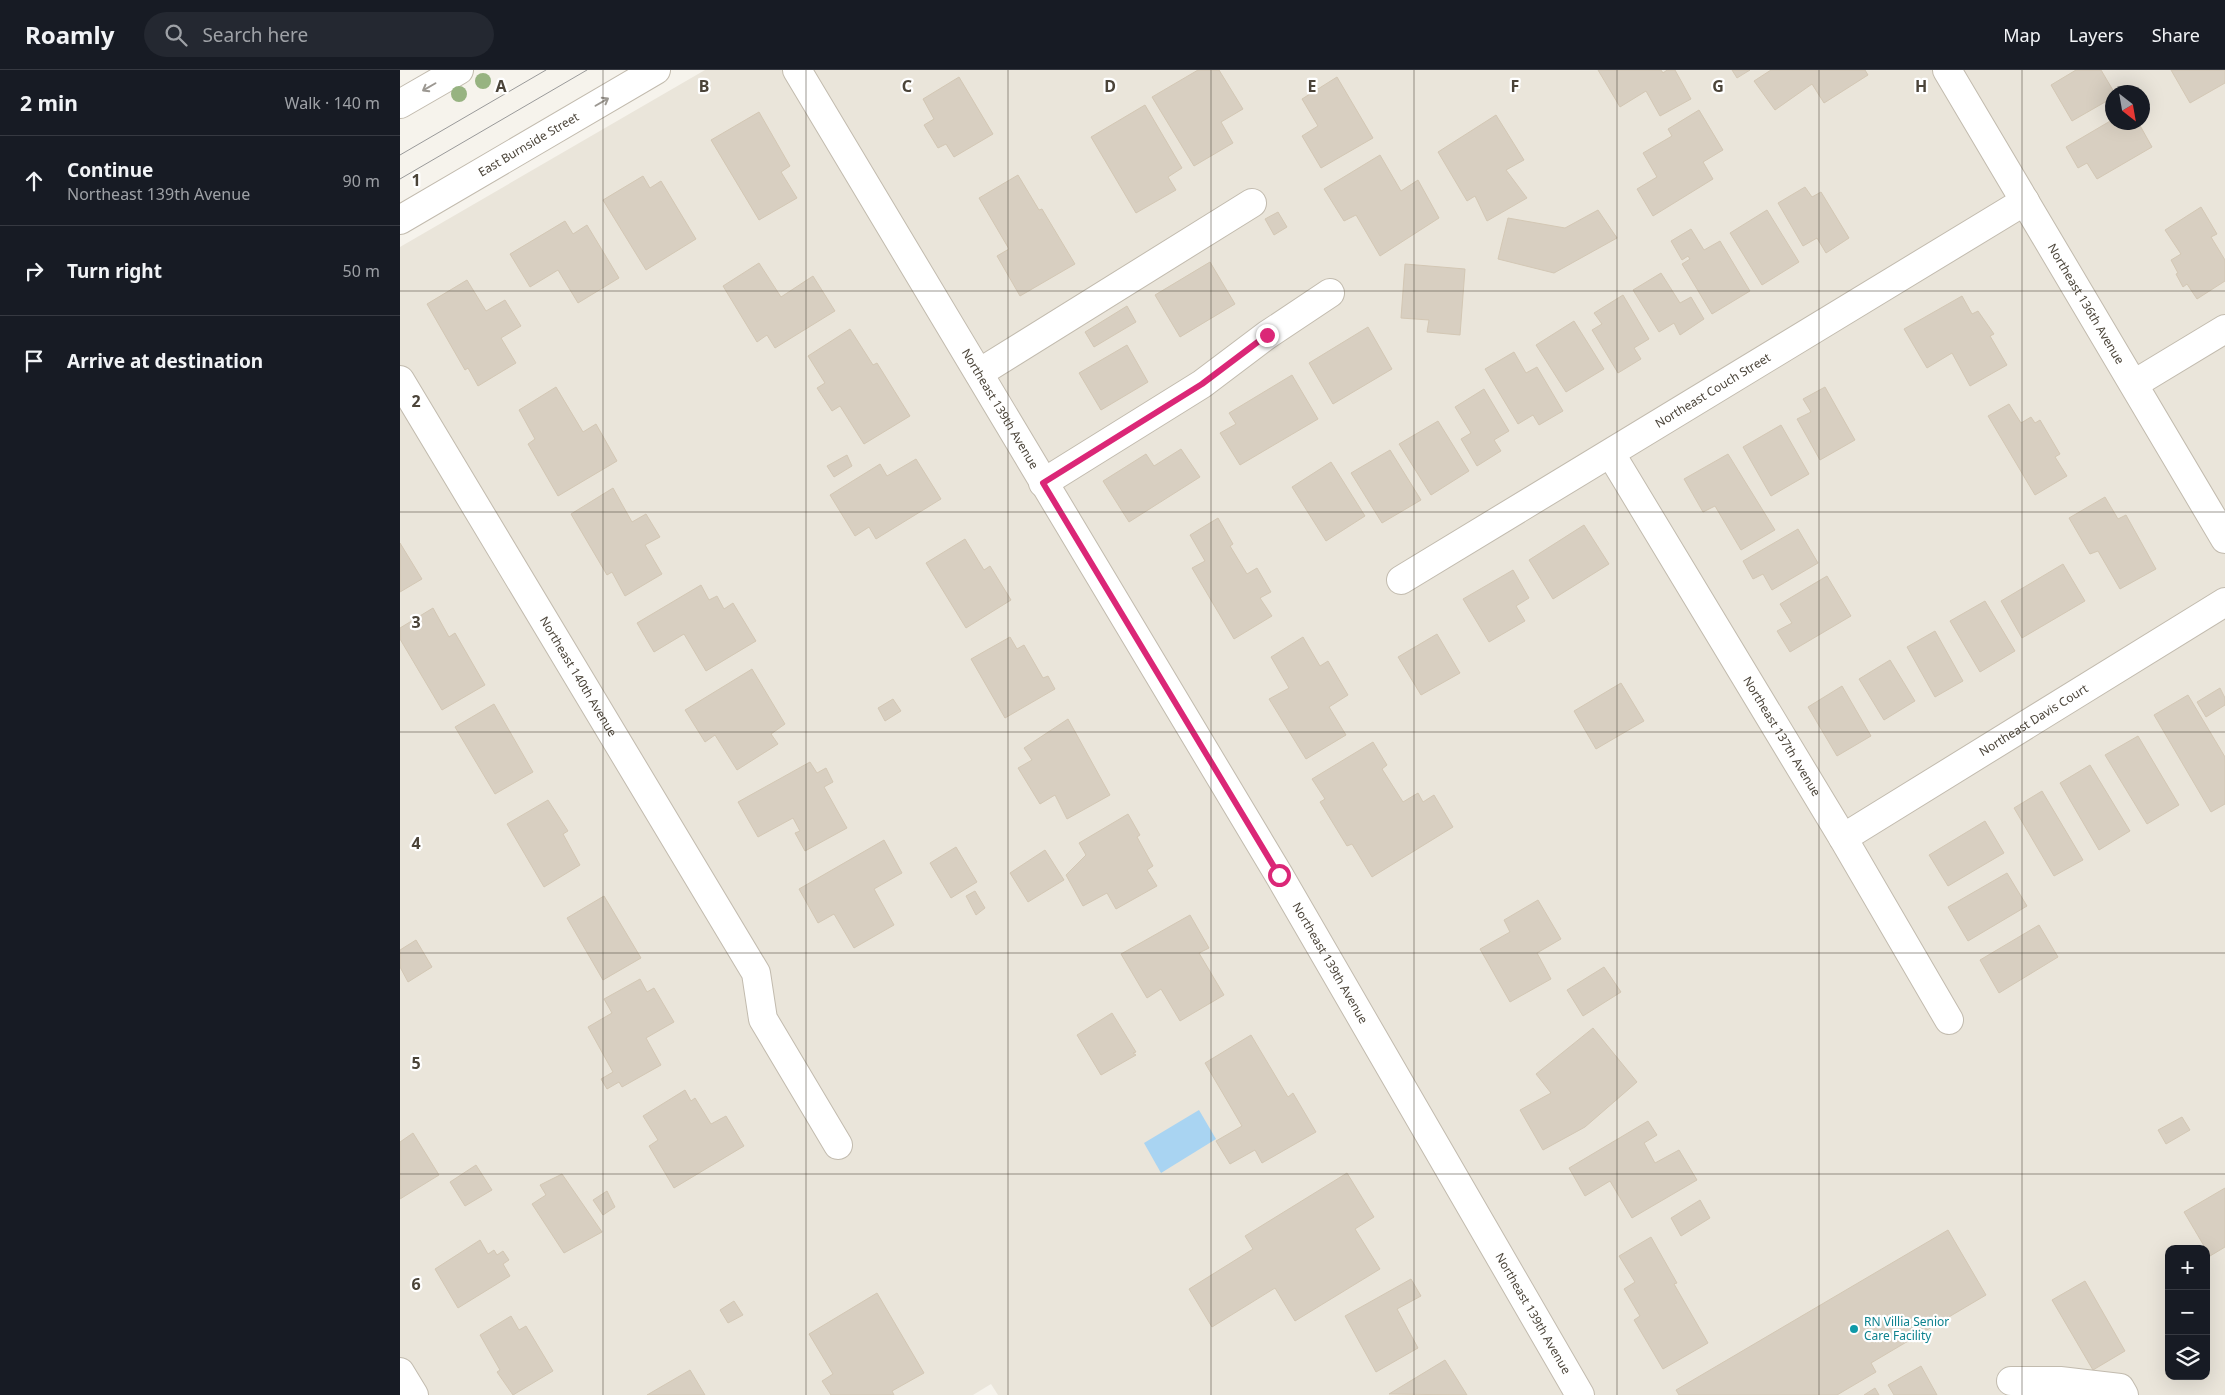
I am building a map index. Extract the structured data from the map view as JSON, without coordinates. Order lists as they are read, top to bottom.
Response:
{
  "streets": {
    "street": [
      "East Burnside Street",
      "Northeast 136th Avenue",
      "Northeast Couch Street",
      "Northeast 139th Avenue",
      "Northeast 140th Avenue",
      "Northeast Davis Court",
      "Northeast 137th Avenue"
    ]
  },
  "crossings": [
    ["Northeast 136th Avenue", "Northeast Couch Street"],
    ["Northeast Couch Street", "Northeast 137th Avenue"],
    ["Northeast Davis Court", "Northeast 137th Avenue"]
  ],
  "one_way": ["East Burnside Street"],
  "places": ["RN Villia Senior Care Facility"],
  "north": "bottom right",
  "page": {
    "header": "Roamly",
    "search": "Search here",
    "nav": ["Map", "Layers", "Share"],
    "heading": ["2 min", "Walk · 140 m"],
    "list": [
      ["Continue", "Northeast 139th Avenue", "90 m"],
      ["Turn right", "50 m"],
      "Arrive at destination"
    ],
    "map_buttons": ["+", "−"]
  },
  "grid": {
    "columns": [
      "A",
      "B",
      "C",
      "D",
      "E",
      "F",
      "G",
      "H"
    ],
    "rows": [
      "1",
      "2",
      "3",
      "4",
      "5",
      "6"
    ]
  }
}
